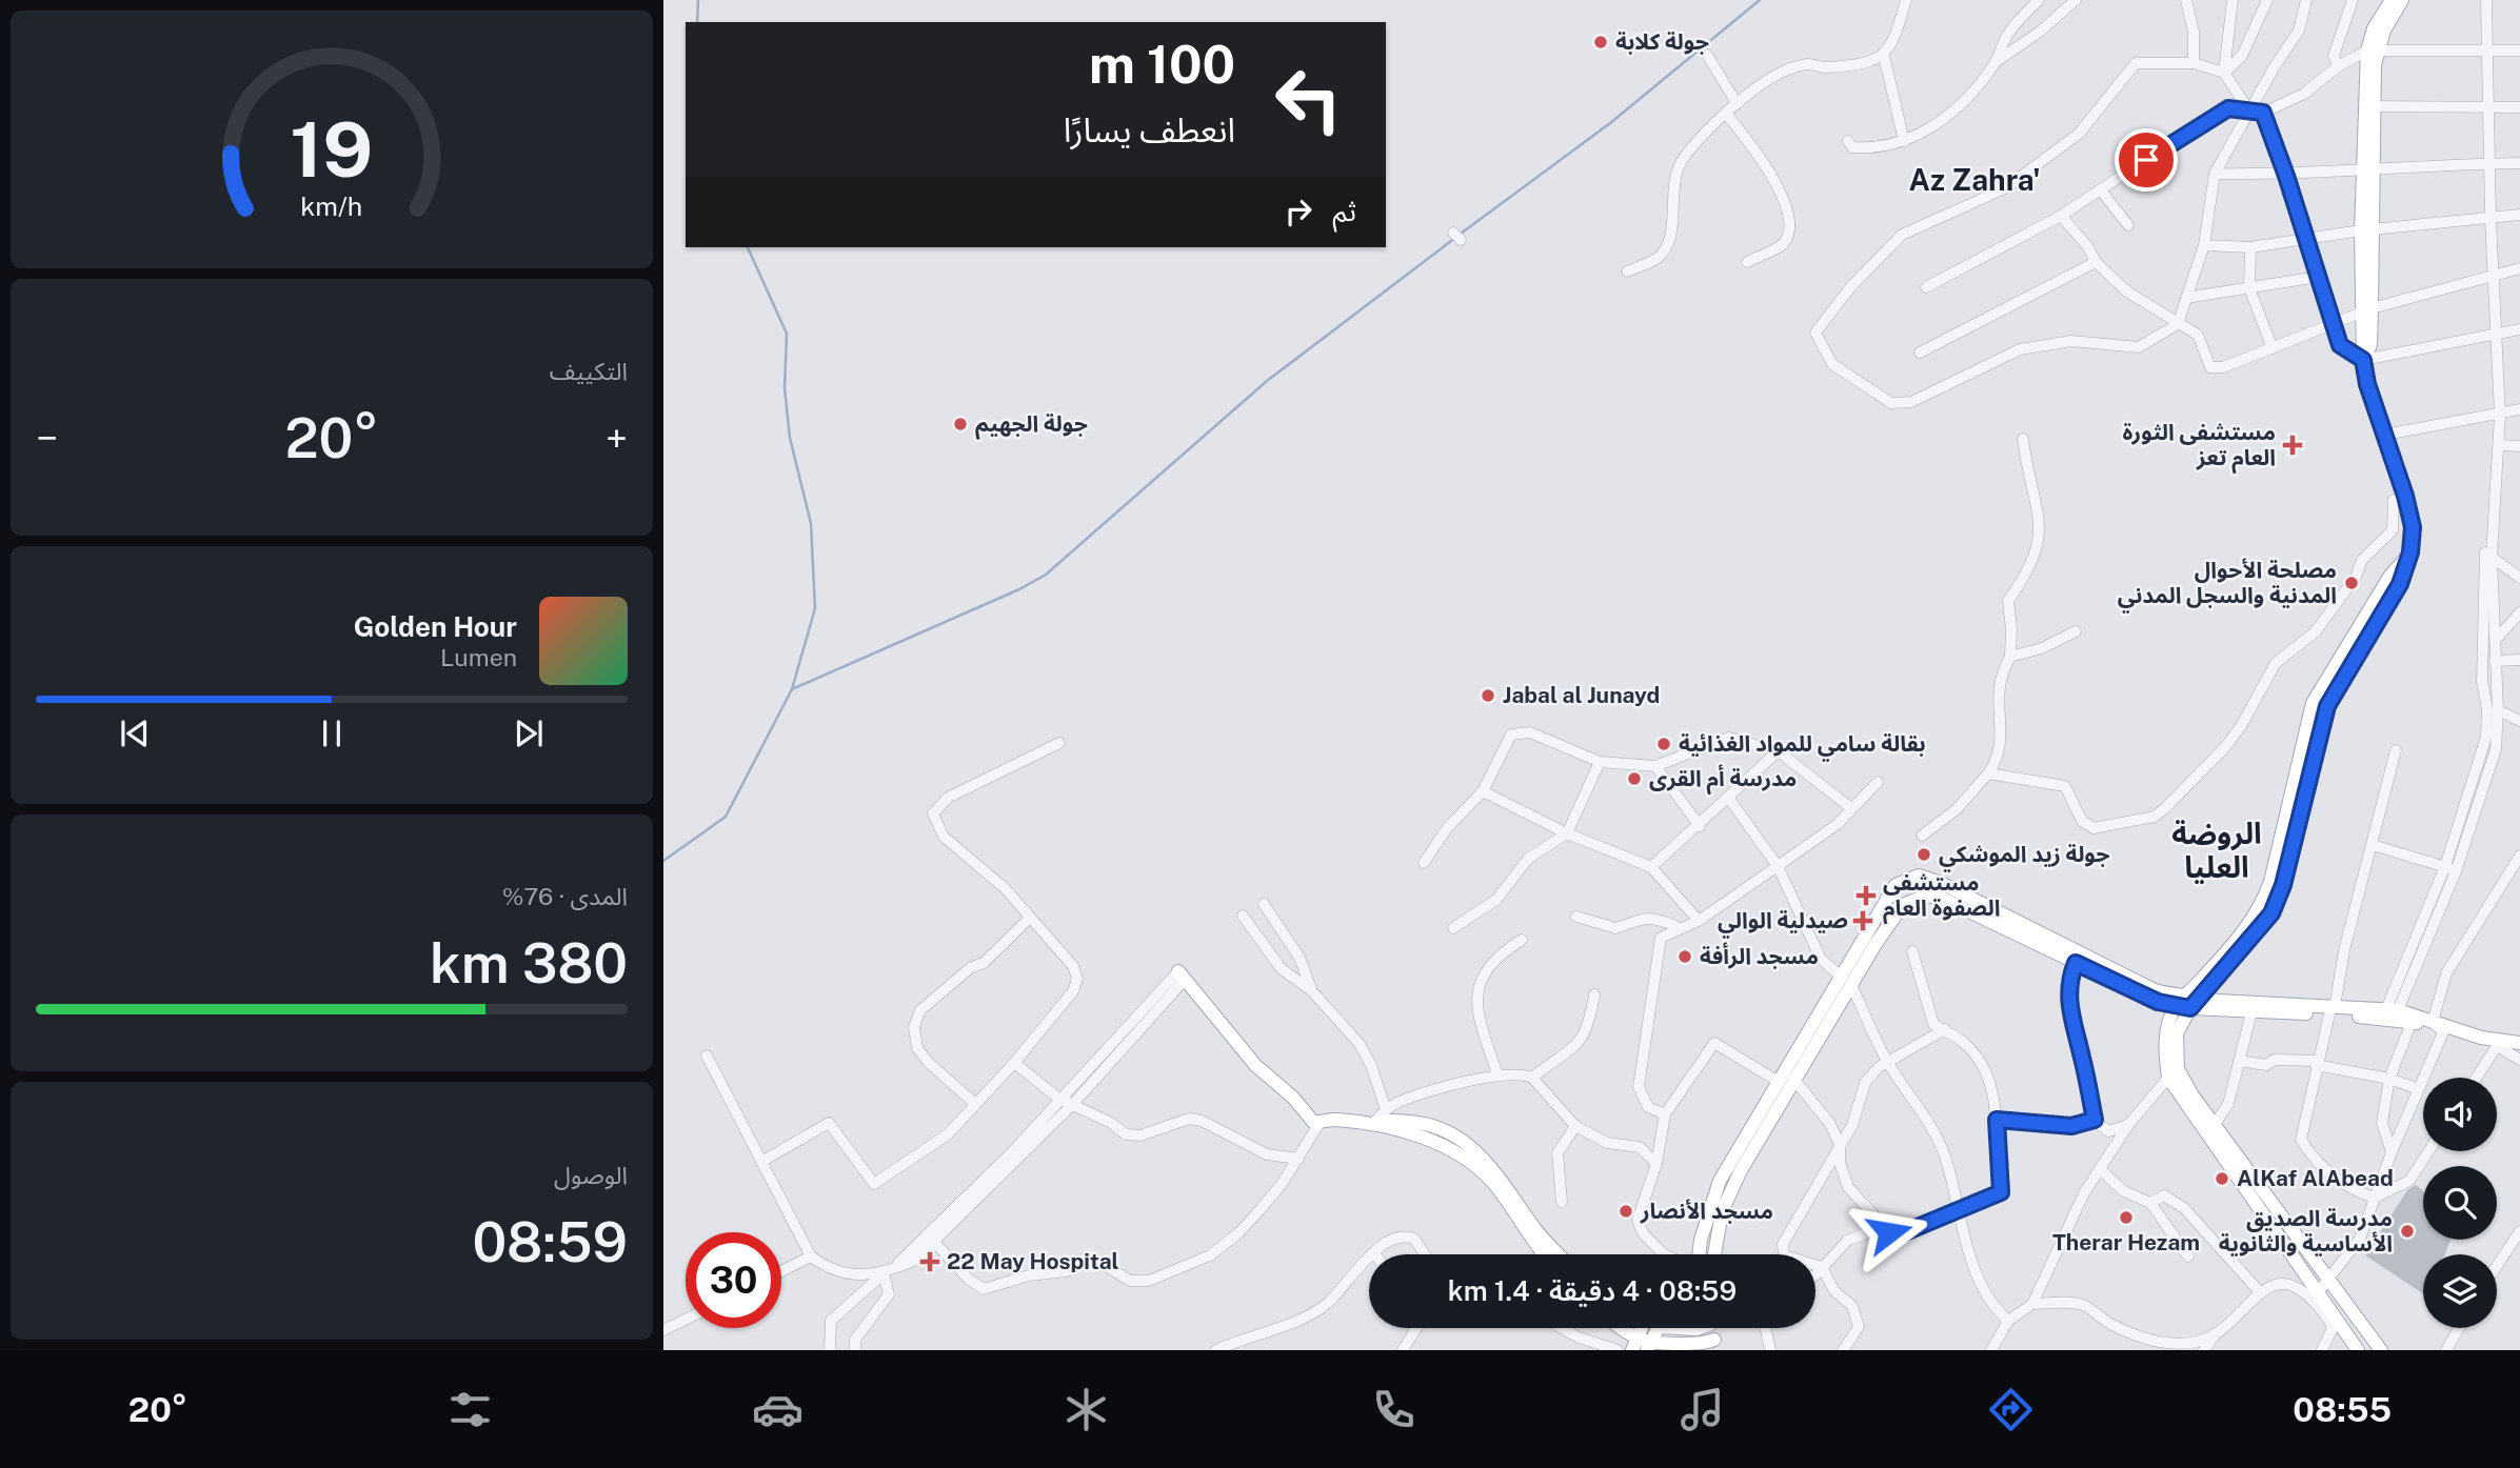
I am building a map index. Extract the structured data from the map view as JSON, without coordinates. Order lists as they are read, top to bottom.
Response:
{
  "districts": ["Az Zahra'", "الروضة العليا"],
  "places": {
    "other": [
      "جولة كلابة",
      "جولة الجهيم",
      "مصلحة الأحوال المدنية والسجل المدني",
      "Jabal al Junayd",
      "بقالة سامي للمواد الغذائية",
      "مدرسة أم القرى",
      "جولة زيد الموشكي",
      "مسجد الرأفة",
      "AlKaf AlAbead",
      "مسجد الأنصار",
      "Therar Hezam",
      "مدرسة الصديق الأساسية والثانوية"
    ],
    "health": [
      "مستشفى الثورة العام تعز",
      "مستشفى الصفوة العام",
      "صيدلية الوالي",
      "22 May Hospital"
    ]
  },
  "page": {
    "turn": ["100 m", "انعطف يسارًا"],
    "then": "ثم",
    "tile": [
      "التكييف",
      ["المدى · 76%", "380 km"],
      ["الوصول", "08:59"]
    ],
    "heat": ["−", "20°", "+"],
    "song": ["Golden Hour", "Lumen"],
    "limit": "30",
    "trip": "08:59 · 4 دقيقة · 1.4 km",
    "tabs": ["08:55", "20°"],
    "gauge": ["19", "km/h"]
  }
}
